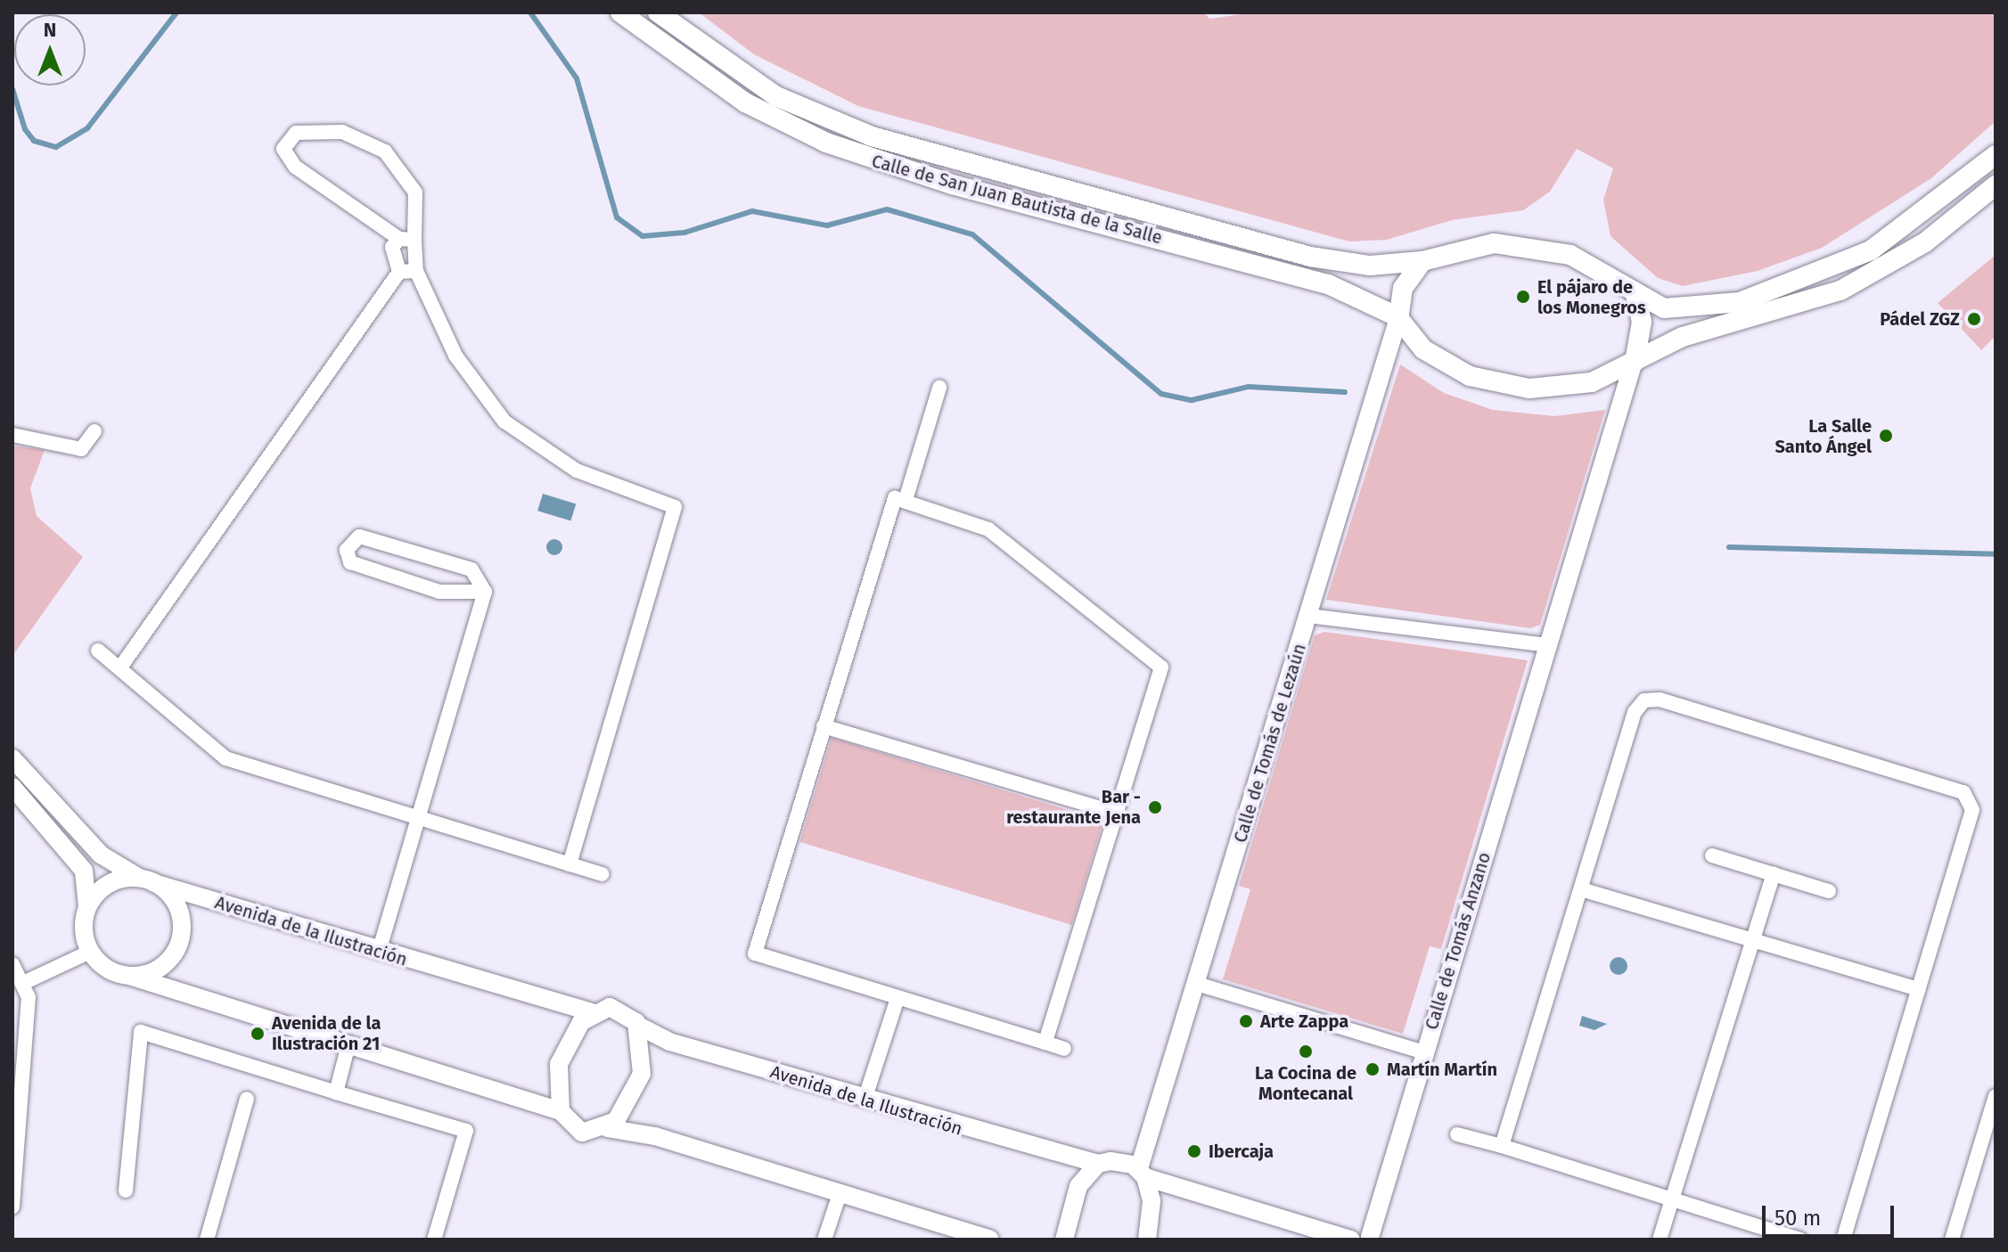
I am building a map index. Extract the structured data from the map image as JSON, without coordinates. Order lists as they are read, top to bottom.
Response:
{
  "streets": {
    "main road": ["Calle de San Juan Bautista de la Salle"],
    "street": ["Calle de Tomás de Lezaún", "Avenida de la Ilustración", "Calle de Tomás Anzano"]
  },
  "crossings": [
    ["Calle de San Juan Bautista de la Salle", "Calle de Tomás de Lezaún"],
    ["Calle de San Juan Bautista de la Salle", "Calle de Tomás Anzano"],
    ["Calle de Tomás de Lezaún", "Avenida de la Ilustración"],
    ["Calle de Tomás de Lezaún", "Calle de Tomás Anzano"]
  ],
  "places": [
    "El pájaro de los Monegros",
    "Pádel ZGZ",
    "La Salle Santo Ángel",
    "Bar - restaurante Jena",
    "Arte Zappa",
    "Avenida de la Ilustración 21",
    "La Cocina de Montecanal",
    "Martín Martín",
    "Ibercaja"
  ],
  "scale_bar": "50 m",
  "north": "top"
}
